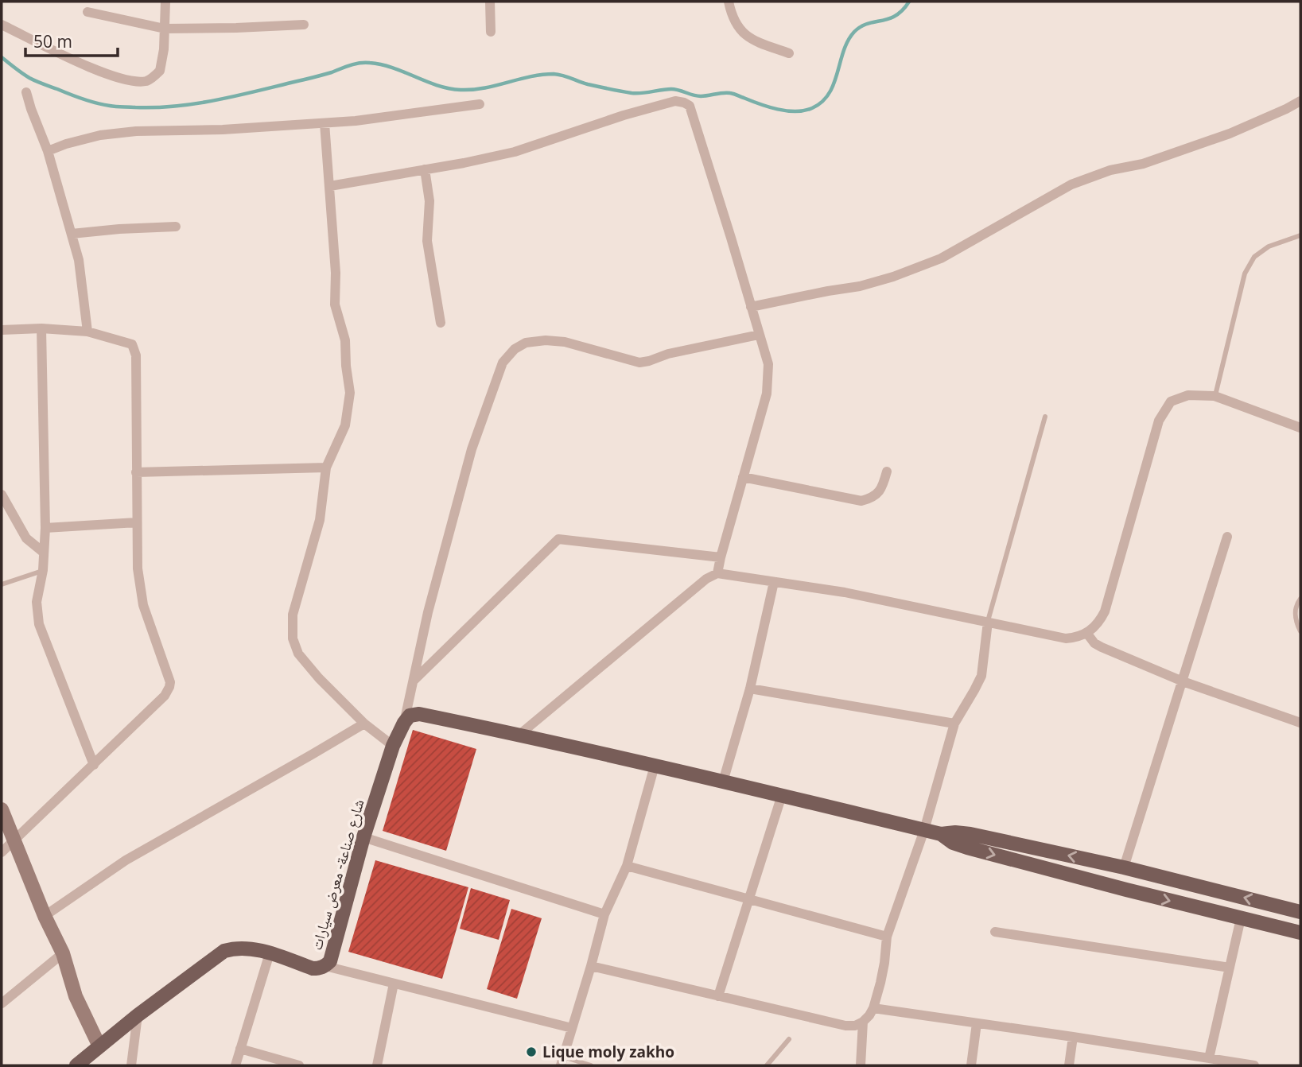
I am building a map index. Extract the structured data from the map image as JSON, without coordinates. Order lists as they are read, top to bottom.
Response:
{
  "streets": {
    "main road": ["شارع صناعة- معرض سيارات"]
  },
  "places": ["Lique moly zakho"],
  "scale_bar": "50 m"
}
